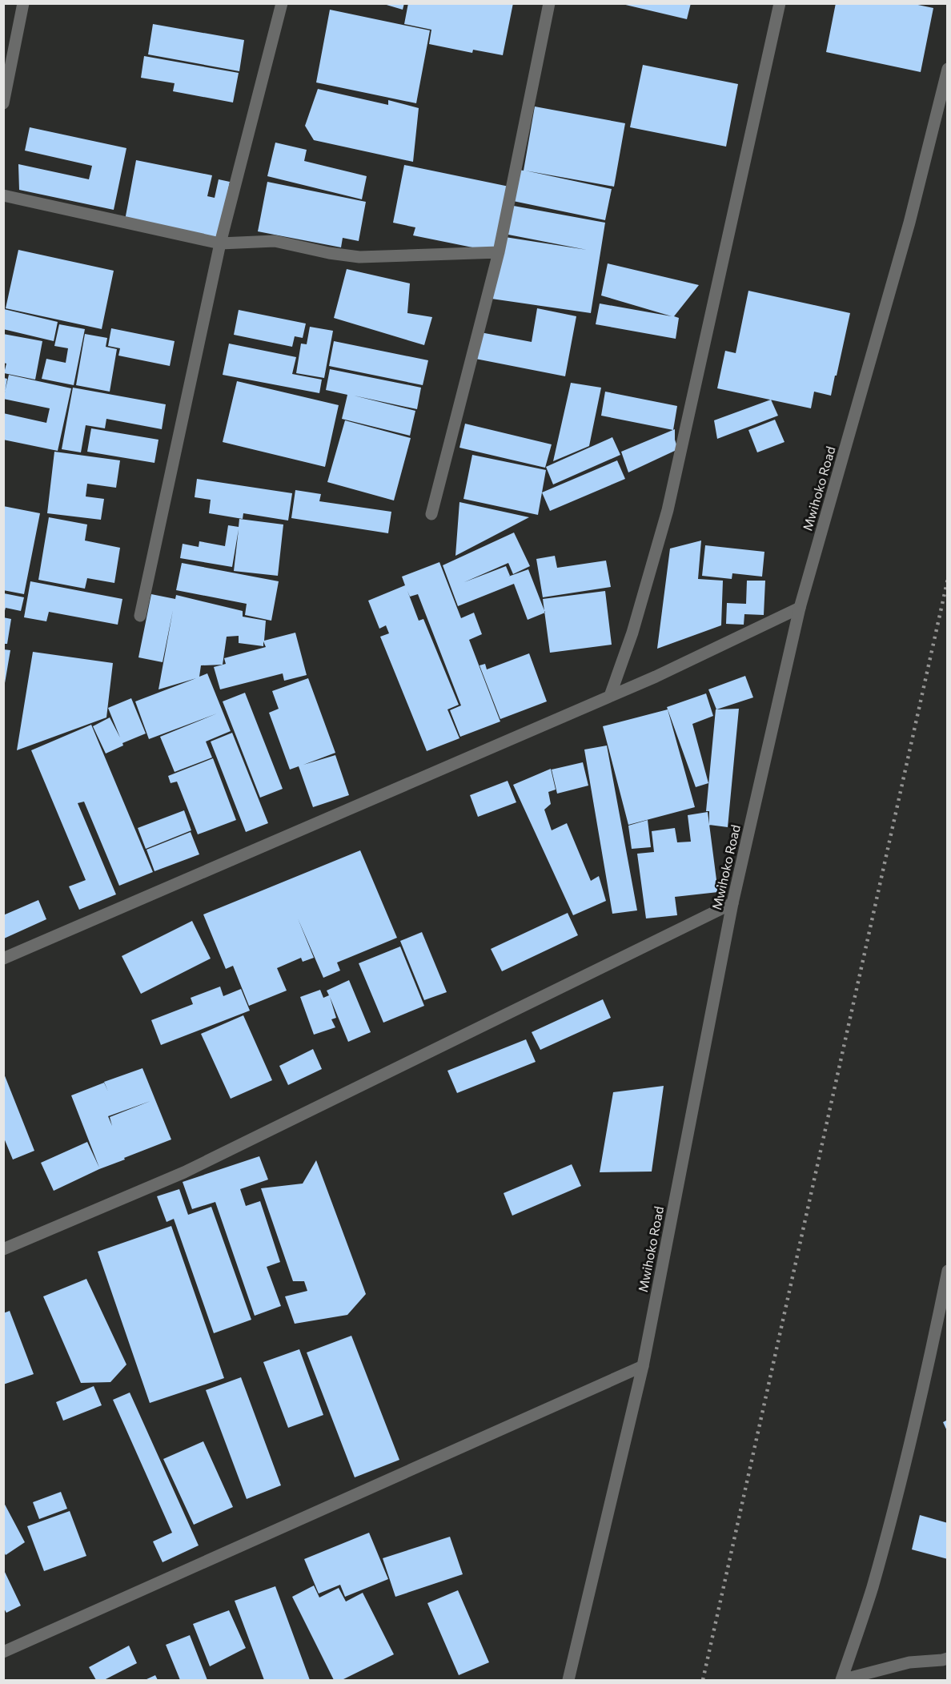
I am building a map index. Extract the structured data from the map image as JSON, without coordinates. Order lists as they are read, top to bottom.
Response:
{
  "streets": {
    "street": ["Mwihoko Road"]
  }
}
